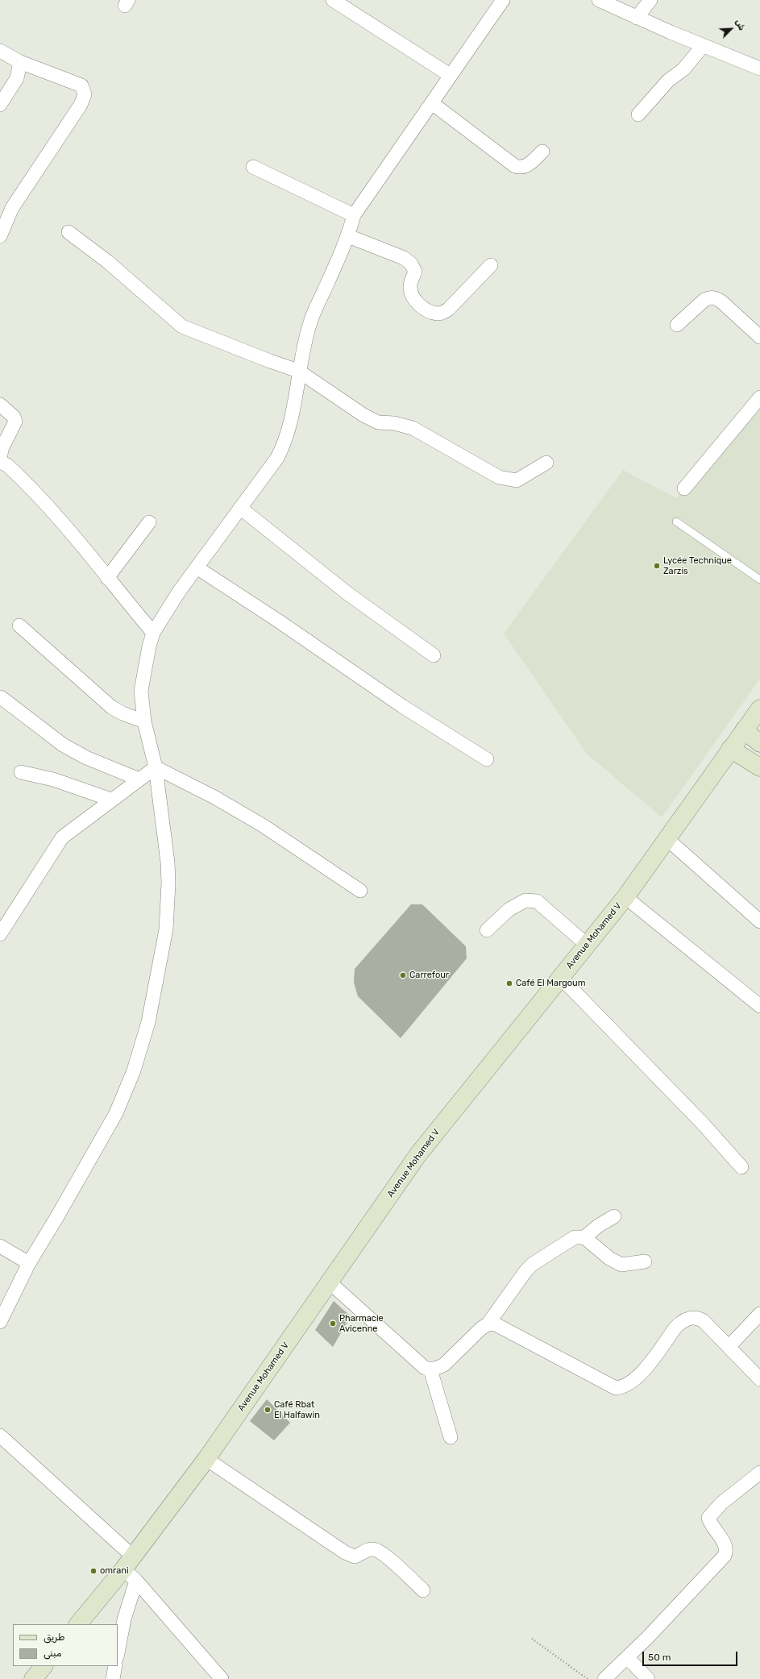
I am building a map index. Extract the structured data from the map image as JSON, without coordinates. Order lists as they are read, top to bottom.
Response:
{
  "streets": {
    "main road": ["Avenue Mohamed V"]
  },
  "places": [
    "Lycée Technique Zarzis",
    "Carrefour",
    "Café El Margoum",
    "Pharmacie Avicenne",
    "Café Rbat El Halfawin",
    "omrani"
  ],
  "legend": ["طريق", "مبنى"],
  "scale_bar": "50 m",
  "north": "top right"
}
